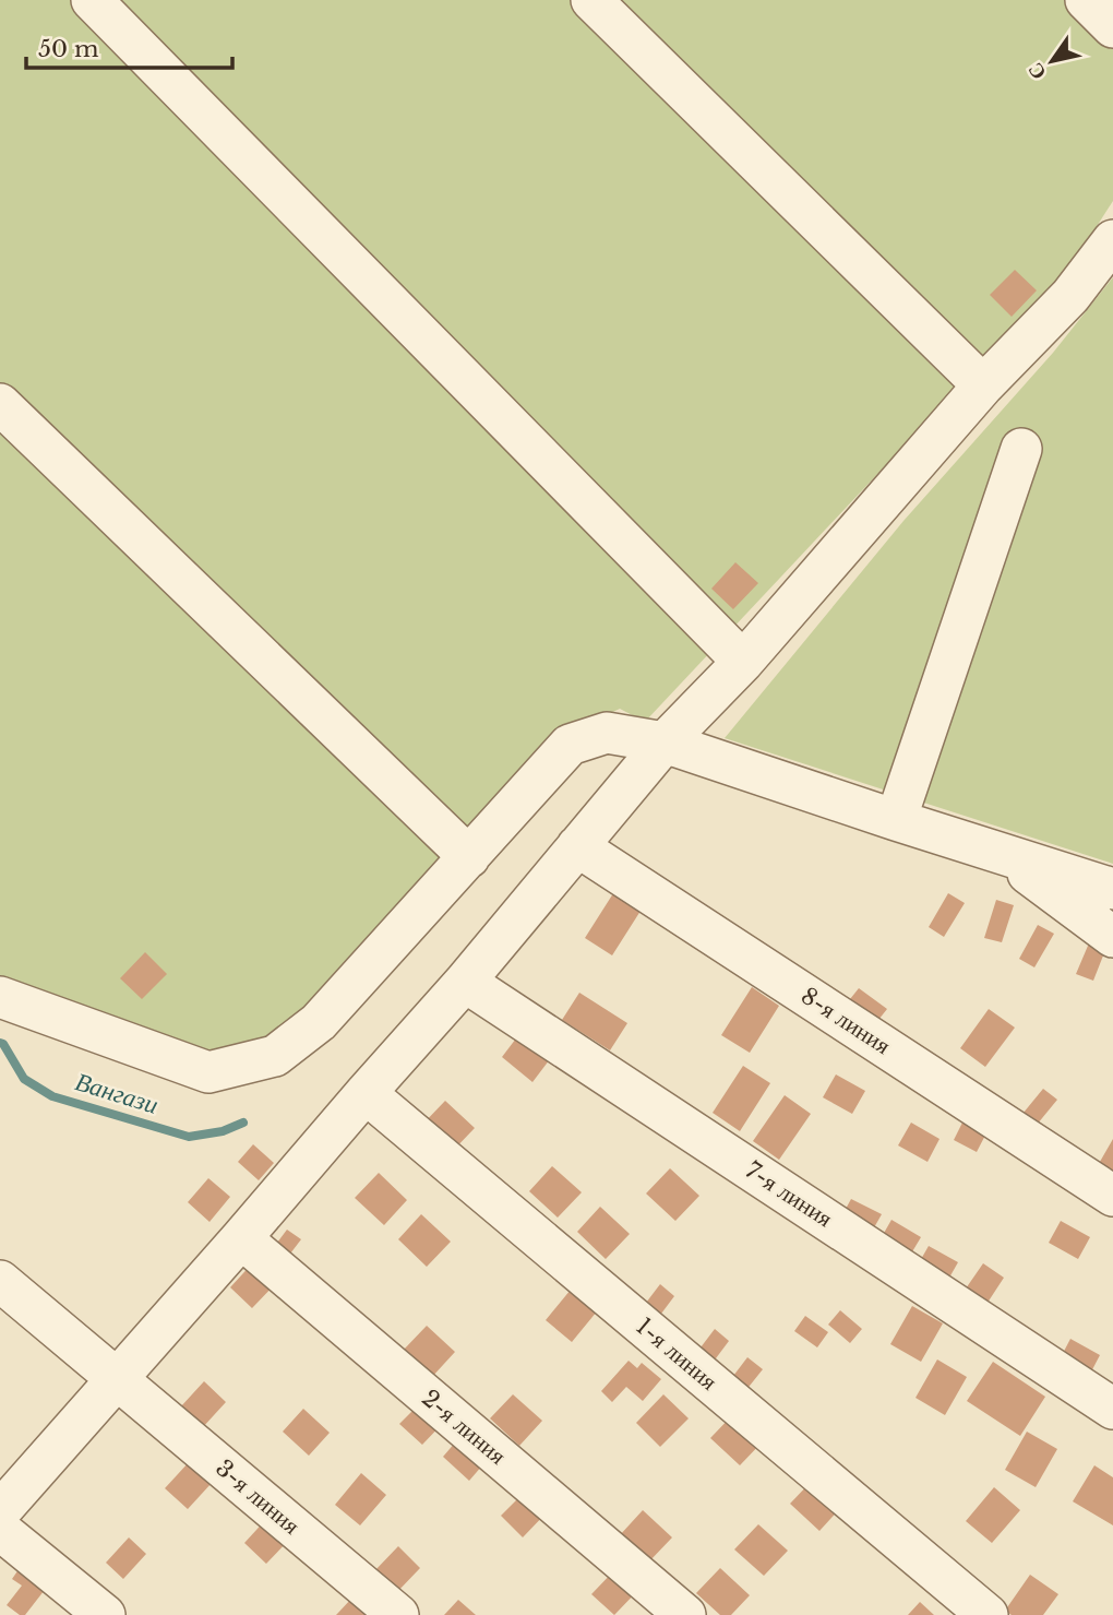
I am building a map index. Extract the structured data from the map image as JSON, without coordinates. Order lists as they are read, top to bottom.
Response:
{
  "streets": {
    "street": [
      "8-я линия",
      "7-я линия",
      "1-я линия",
      "2-я линия",
      "3-я линия"
    ]
  },
  "water": ["Вангази"],
  "scale_bar": "50 m",
  "north": "bottom left"
}
